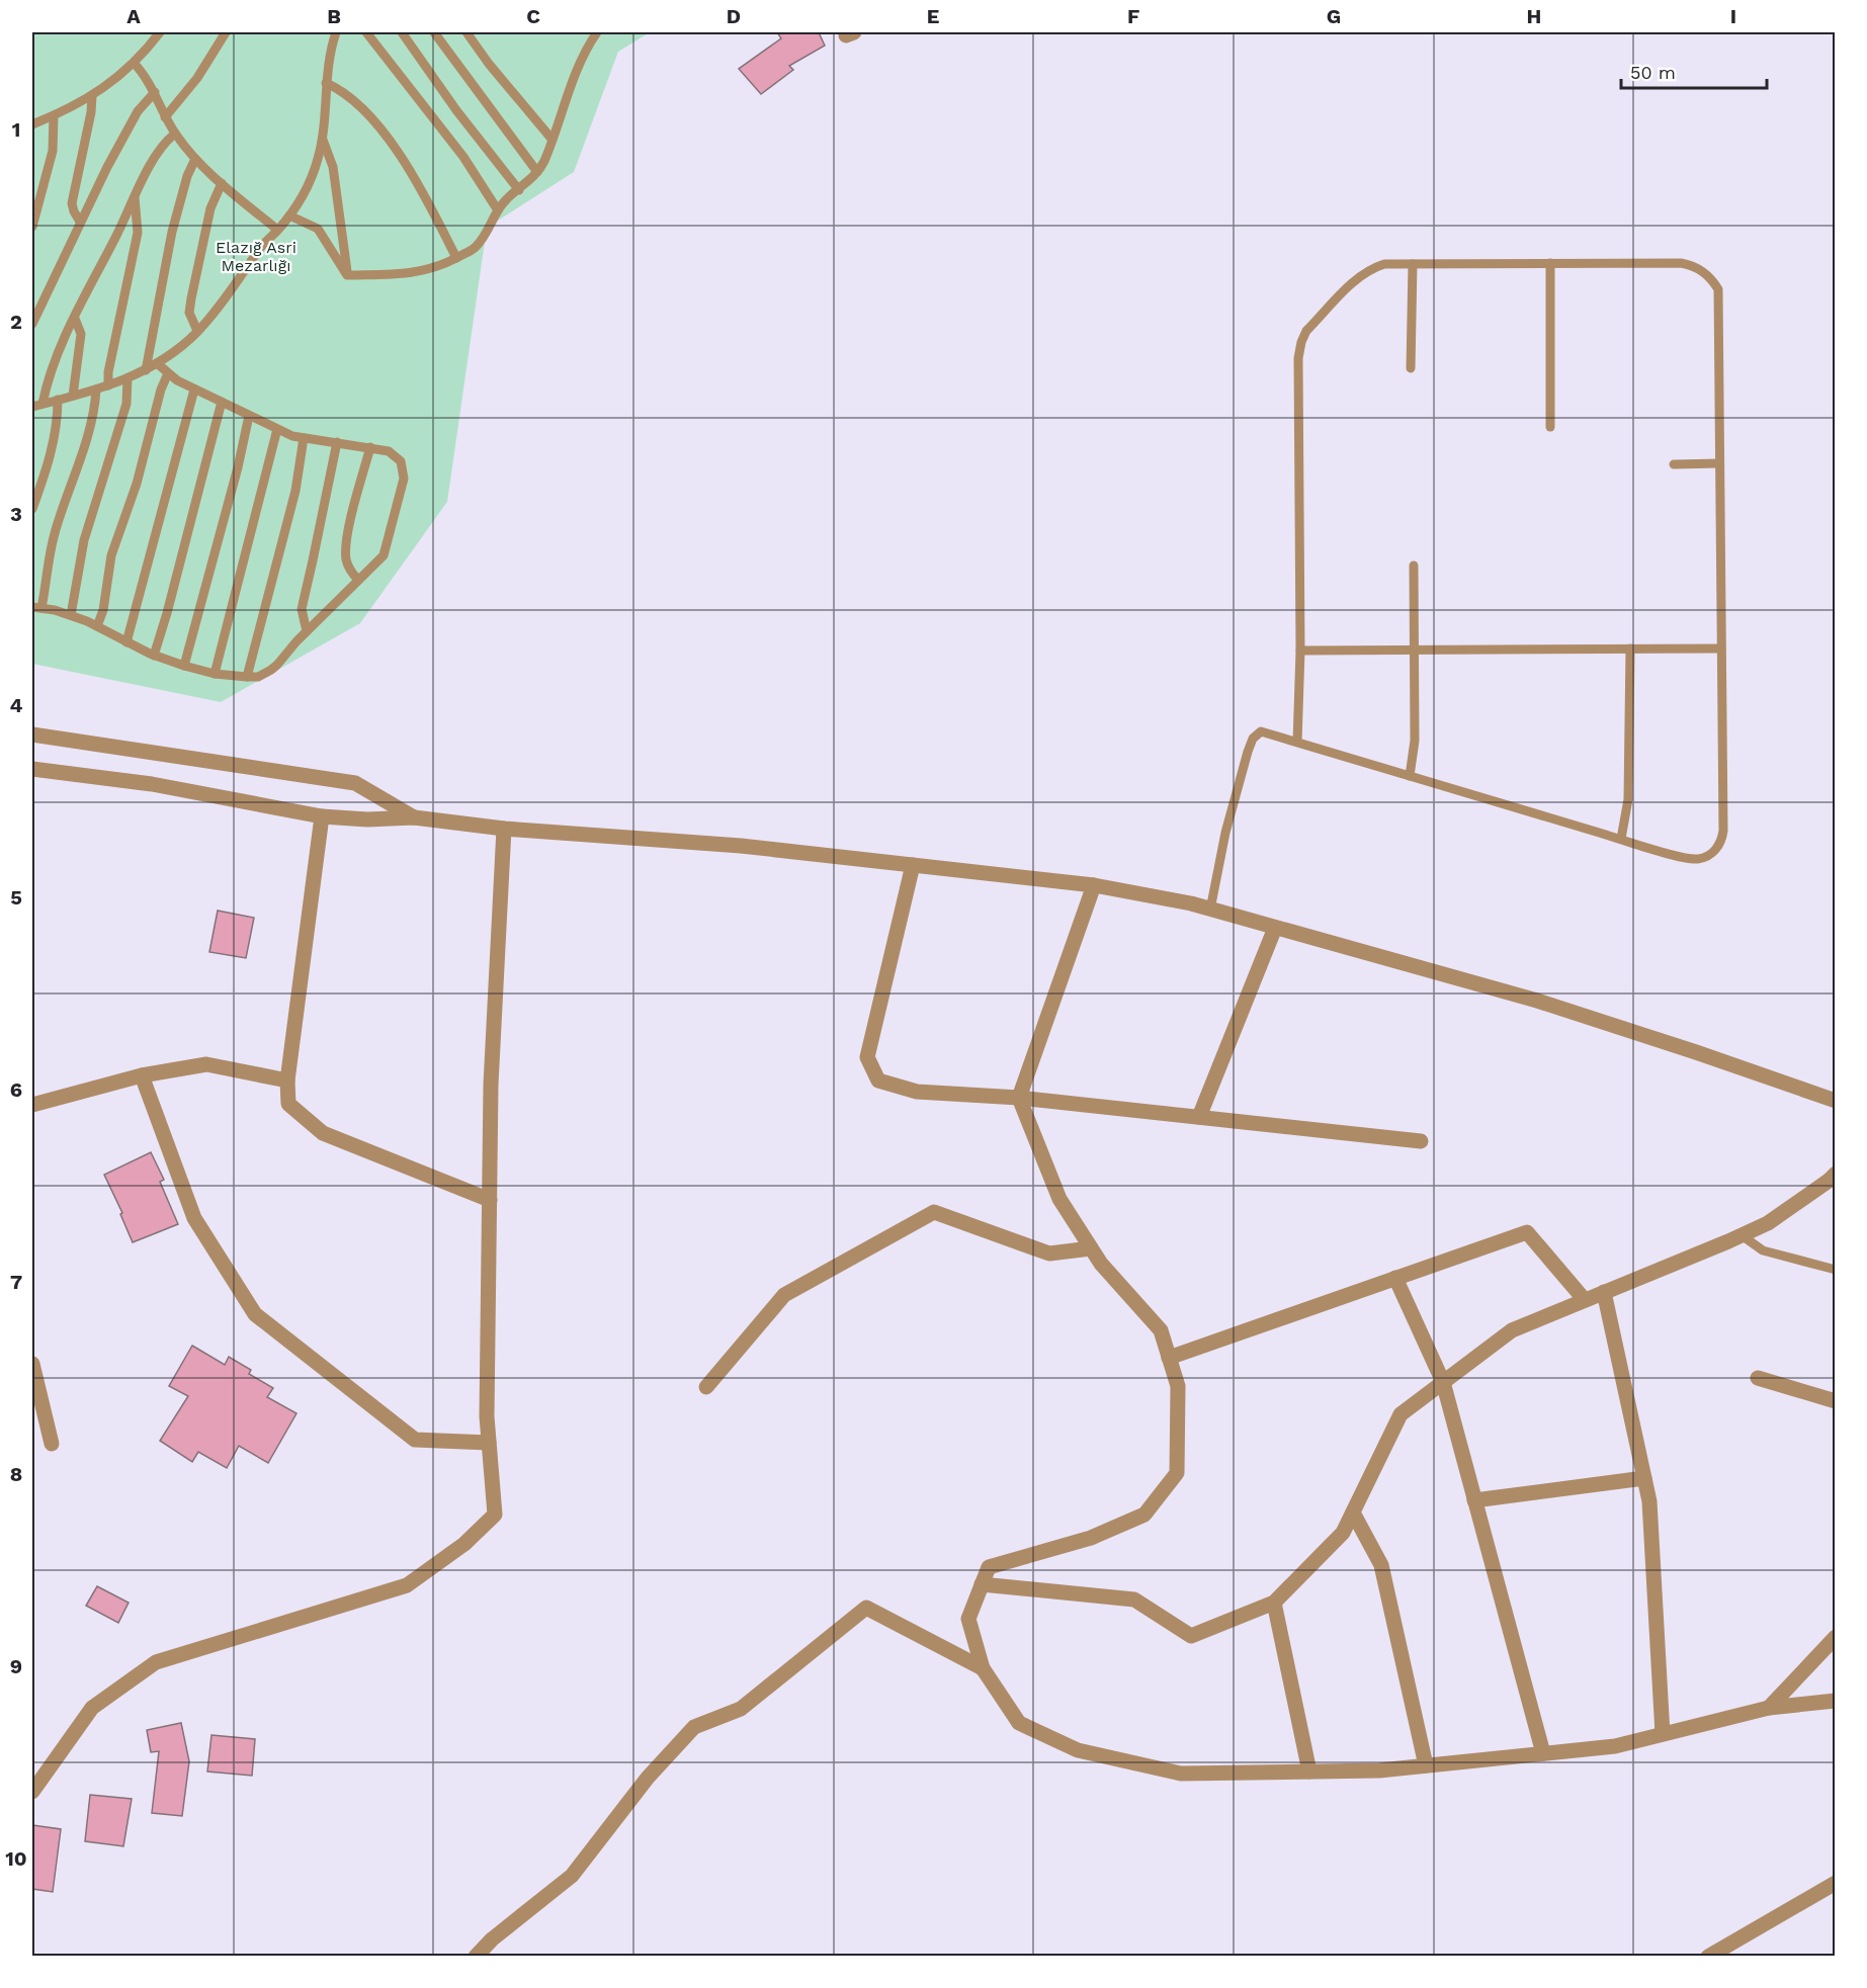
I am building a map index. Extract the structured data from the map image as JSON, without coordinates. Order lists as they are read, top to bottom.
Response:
{
  "parks": ["Elazığ Asri Mezarlığı"],
  "scale_bar": "50 m",
  "grid": {
    "columns": [
      "A",
      "B",
      "C",
      "D",
      "E",
      "F",
      "G",
      "H",
      "I"
    ],
    "rows": [
      "1",
      "2",
      "3",
      "4",
      "5",
      "6",
      "7",
      "8",
      "9",
      "10"
    ]
  }
}
